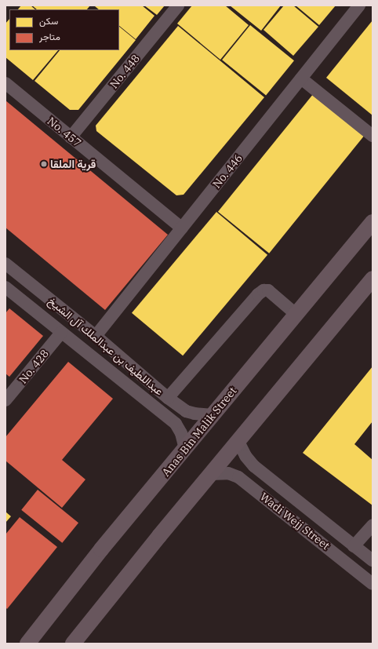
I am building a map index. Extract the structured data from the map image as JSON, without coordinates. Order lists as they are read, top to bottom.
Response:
{
  "streets": {
    "main road": ["Anas Bin Malik Street"],
    "street": [
      "No. 448",
      "No. 457",
      "No. 446",
      "عبداللطيف بن عبدالملك آل الشيخ",
      "No. 428",
      "Wadi Wejj Street"
    ]
  },
  "crossings": [
    ["No. 448", "No. 457"],
    ["No. 457", "No. 446"],
    ["No. 446", "عبداللطيف بن عبدالملك آل الشيخ"],
    ["عبداللطيف بن عبدالملك آل الشيخ", "No. 428"],
    ["عبداللطيف بن عبدالملك آل الشيخ", "Anas Bin Malik Street"]
  ],
  "places": ["قرية الملقا"],
  "legend": ["سكن", "متاجر"]
}
